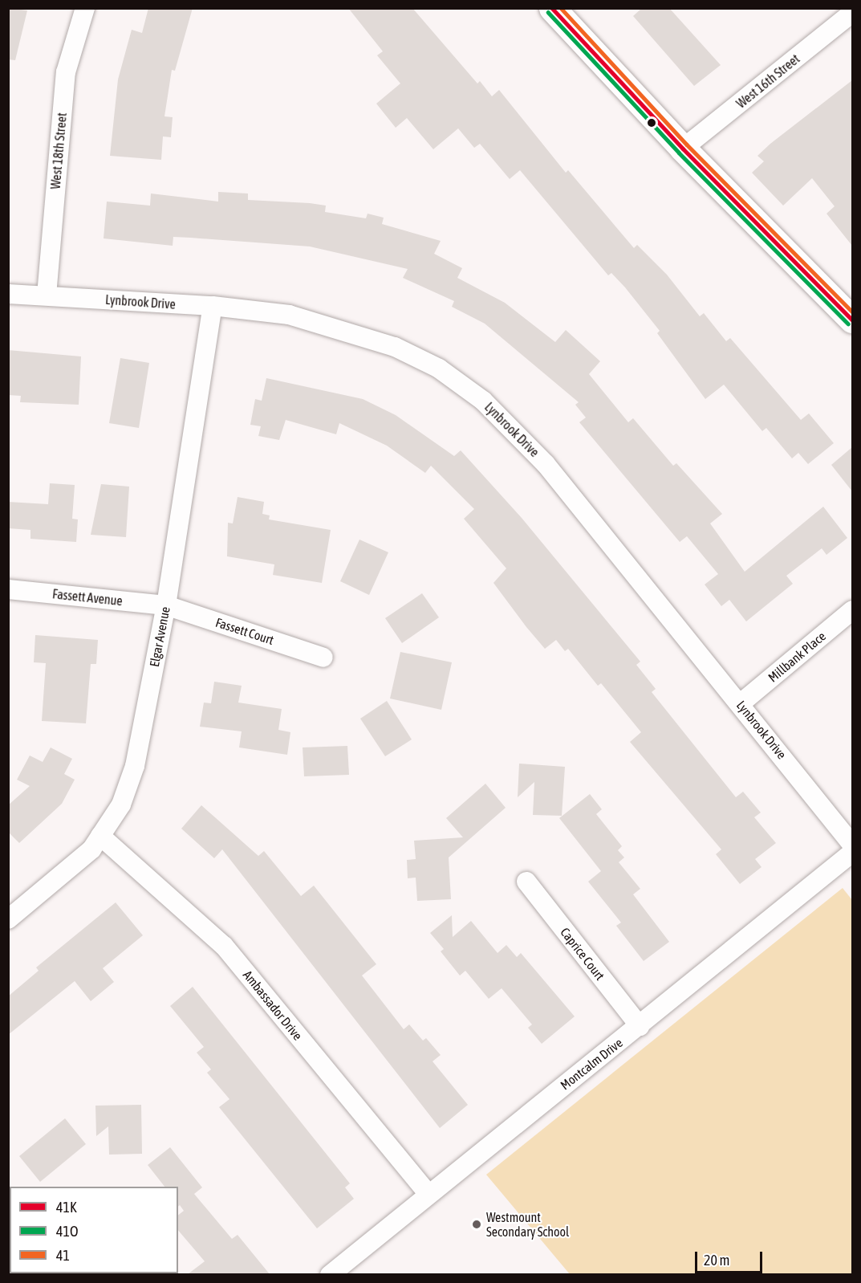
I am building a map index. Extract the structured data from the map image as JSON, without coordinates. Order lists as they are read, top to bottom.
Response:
{
  "streets": {
    "street": [
      "West 16th Street",
      "West 18th Street",
      "Lynbrook Drive",
      "Fassett Avenue",
      "Fassett Court",
      "Elgar Avenue",
      "Millbank Place",
      "Caprice Court",
      "Ambassador Drive",
      "Montcalm Drive"
    ]
  },
  "crossings": [
    ["West 18th Street", "Lynbrook Drive"],
    ["Lynbrook Drive", "Elgar Avenue"],
    ["Lynbrook Drive", "Millbank Place"],
    ["Fassett Avenue", "Fassett Court"],
    ["Fassett Avenue", "Elgar Avenue"],
    ["Fassett Court", "Elgar Avenue"],
    ["Elgar Avenue", "Ambassador Drive"],
    ["Caprice Court", "Montcalm Drive"],
    ["Ambassador Drive", "Montcalm Drive"]
  ],
  "places": ["Westmount Secondary School"],
  "lines": ["transit line 41K", "transit line 41", "transit line 41O"],
  "legend": ["41K", "41O", "41"],
  "scale_bar": "20 m"
}
